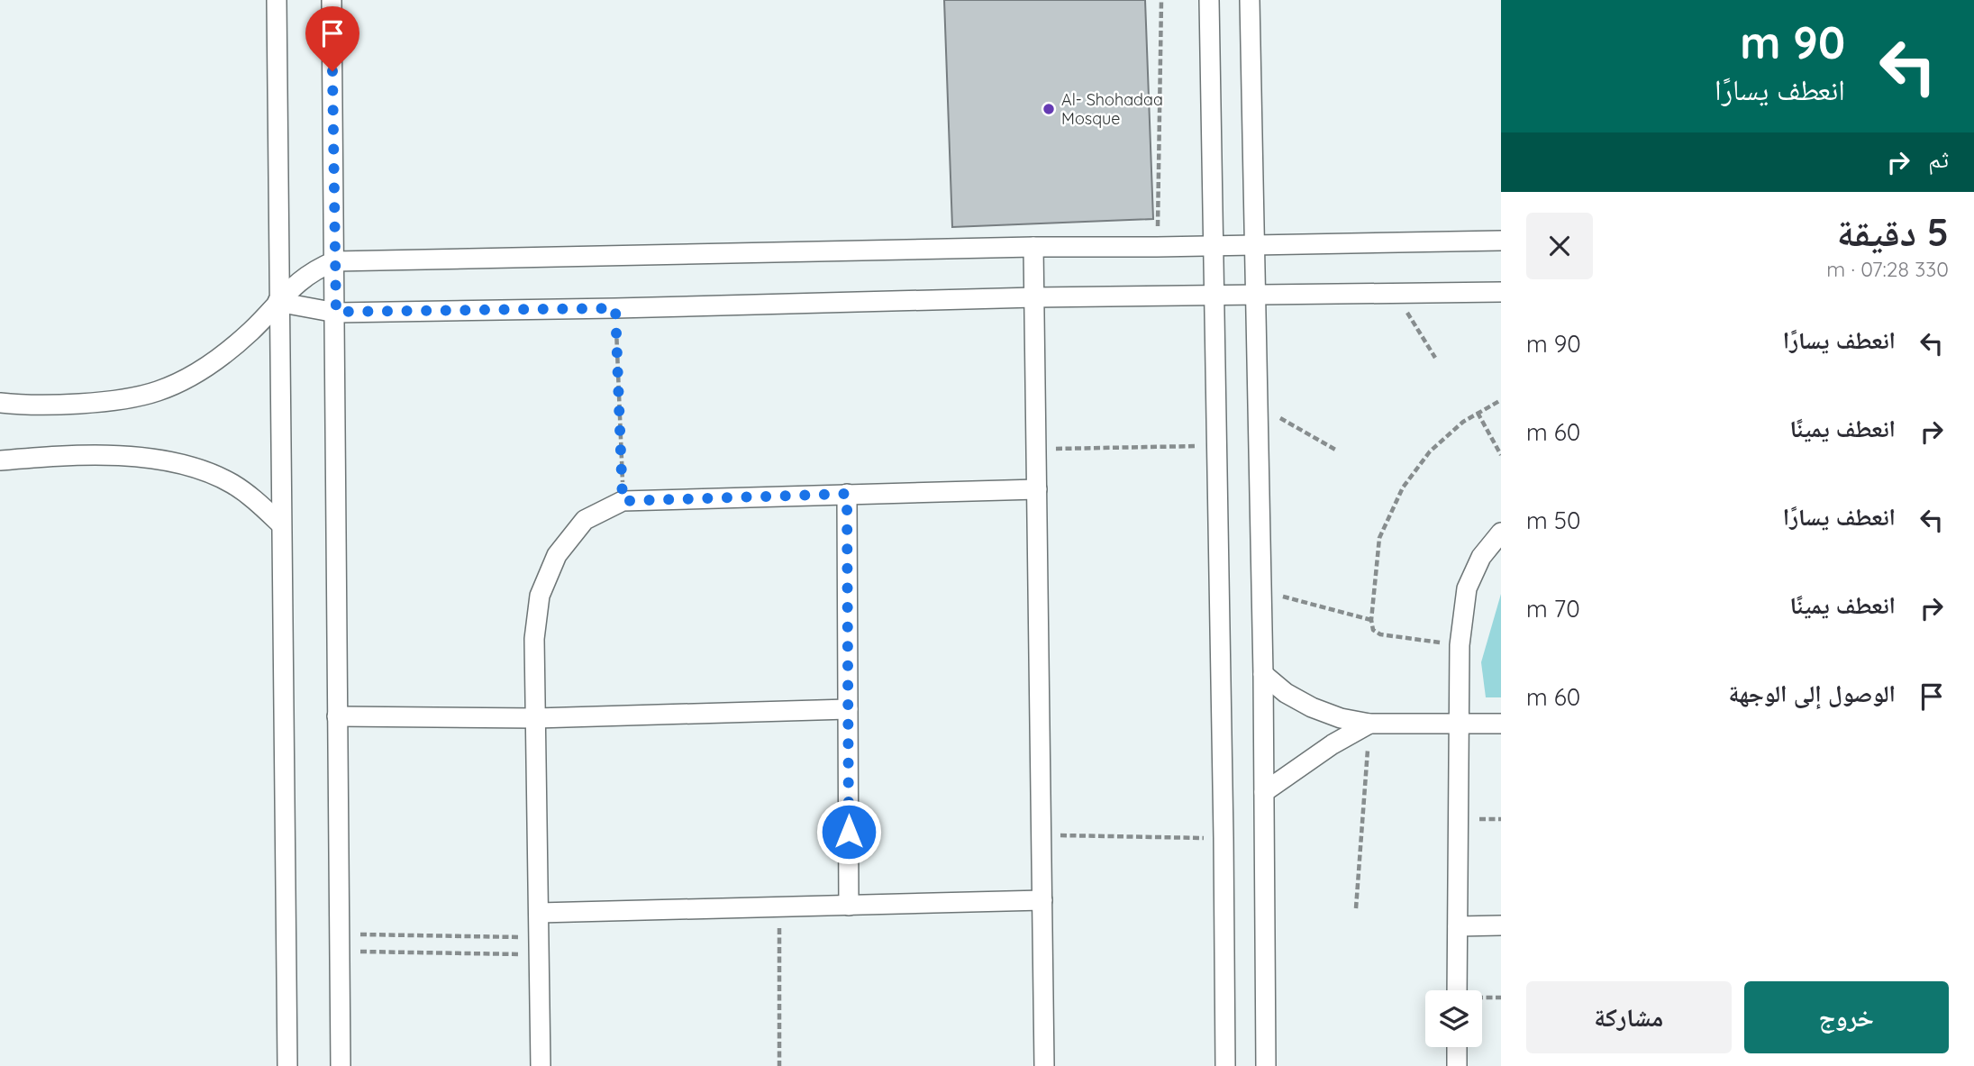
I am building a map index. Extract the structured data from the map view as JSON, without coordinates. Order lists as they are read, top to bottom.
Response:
{
  "places": ["Al- Shohadaa Mosque"],
  "page": {
    "turn": ["90 m", "انعطف يسارًا"],
    "then": "ثم",
    "heading": ["5 دقيقة", "330 m · 07:28"],
    "list": [
      {
        "name": "انعطف يسارًا",
        "value": "90 m"
      },
      {
        "name": "انعطف يمينًا",
        "value": "60 m"
      },
      {
        "name": "انعطف يسارًا",
        "value": "50 m"
      },
      {
        "name": "انعطف يمينًا",
        "value": "70 m"
      },
      {
        "name": "الوصول إلى الوجهة",
        "value": "60 m"
      }
    ],
    "buttons": ["خروج", "مشاركة"]
  }
}
